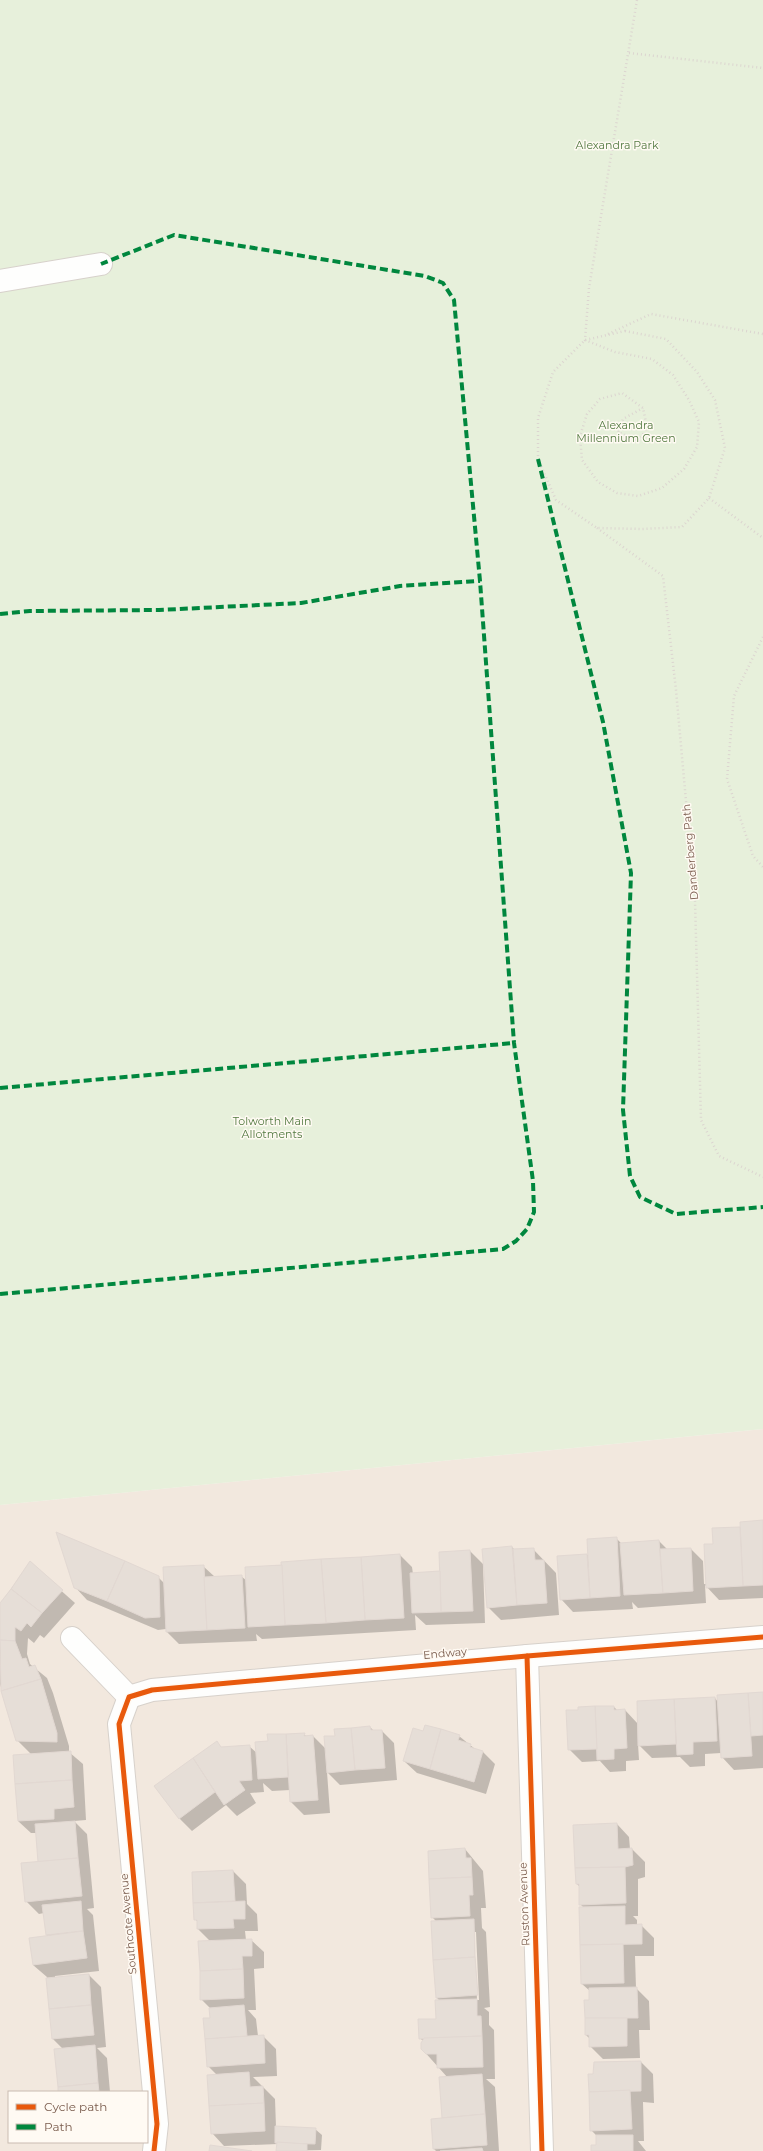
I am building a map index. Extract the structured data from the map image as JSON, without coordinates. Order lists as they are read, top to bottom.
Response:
{
  "streets": {
    "street": ["Endway", "Ruston Avenue", "Southcote Avenue"],
    "path": ["Danderberg Path"]
  },
  "crossings": [
    ["Endway", "Ruston Avenue"],
    ["Endway", "Southcote Avenue"]
  ],
  "parks": ["Alexandra Park", "Alexandra Millennium Green", "Tolworth Main Allotments"],
  "legend": ["Cycle path", "Path"]
}
